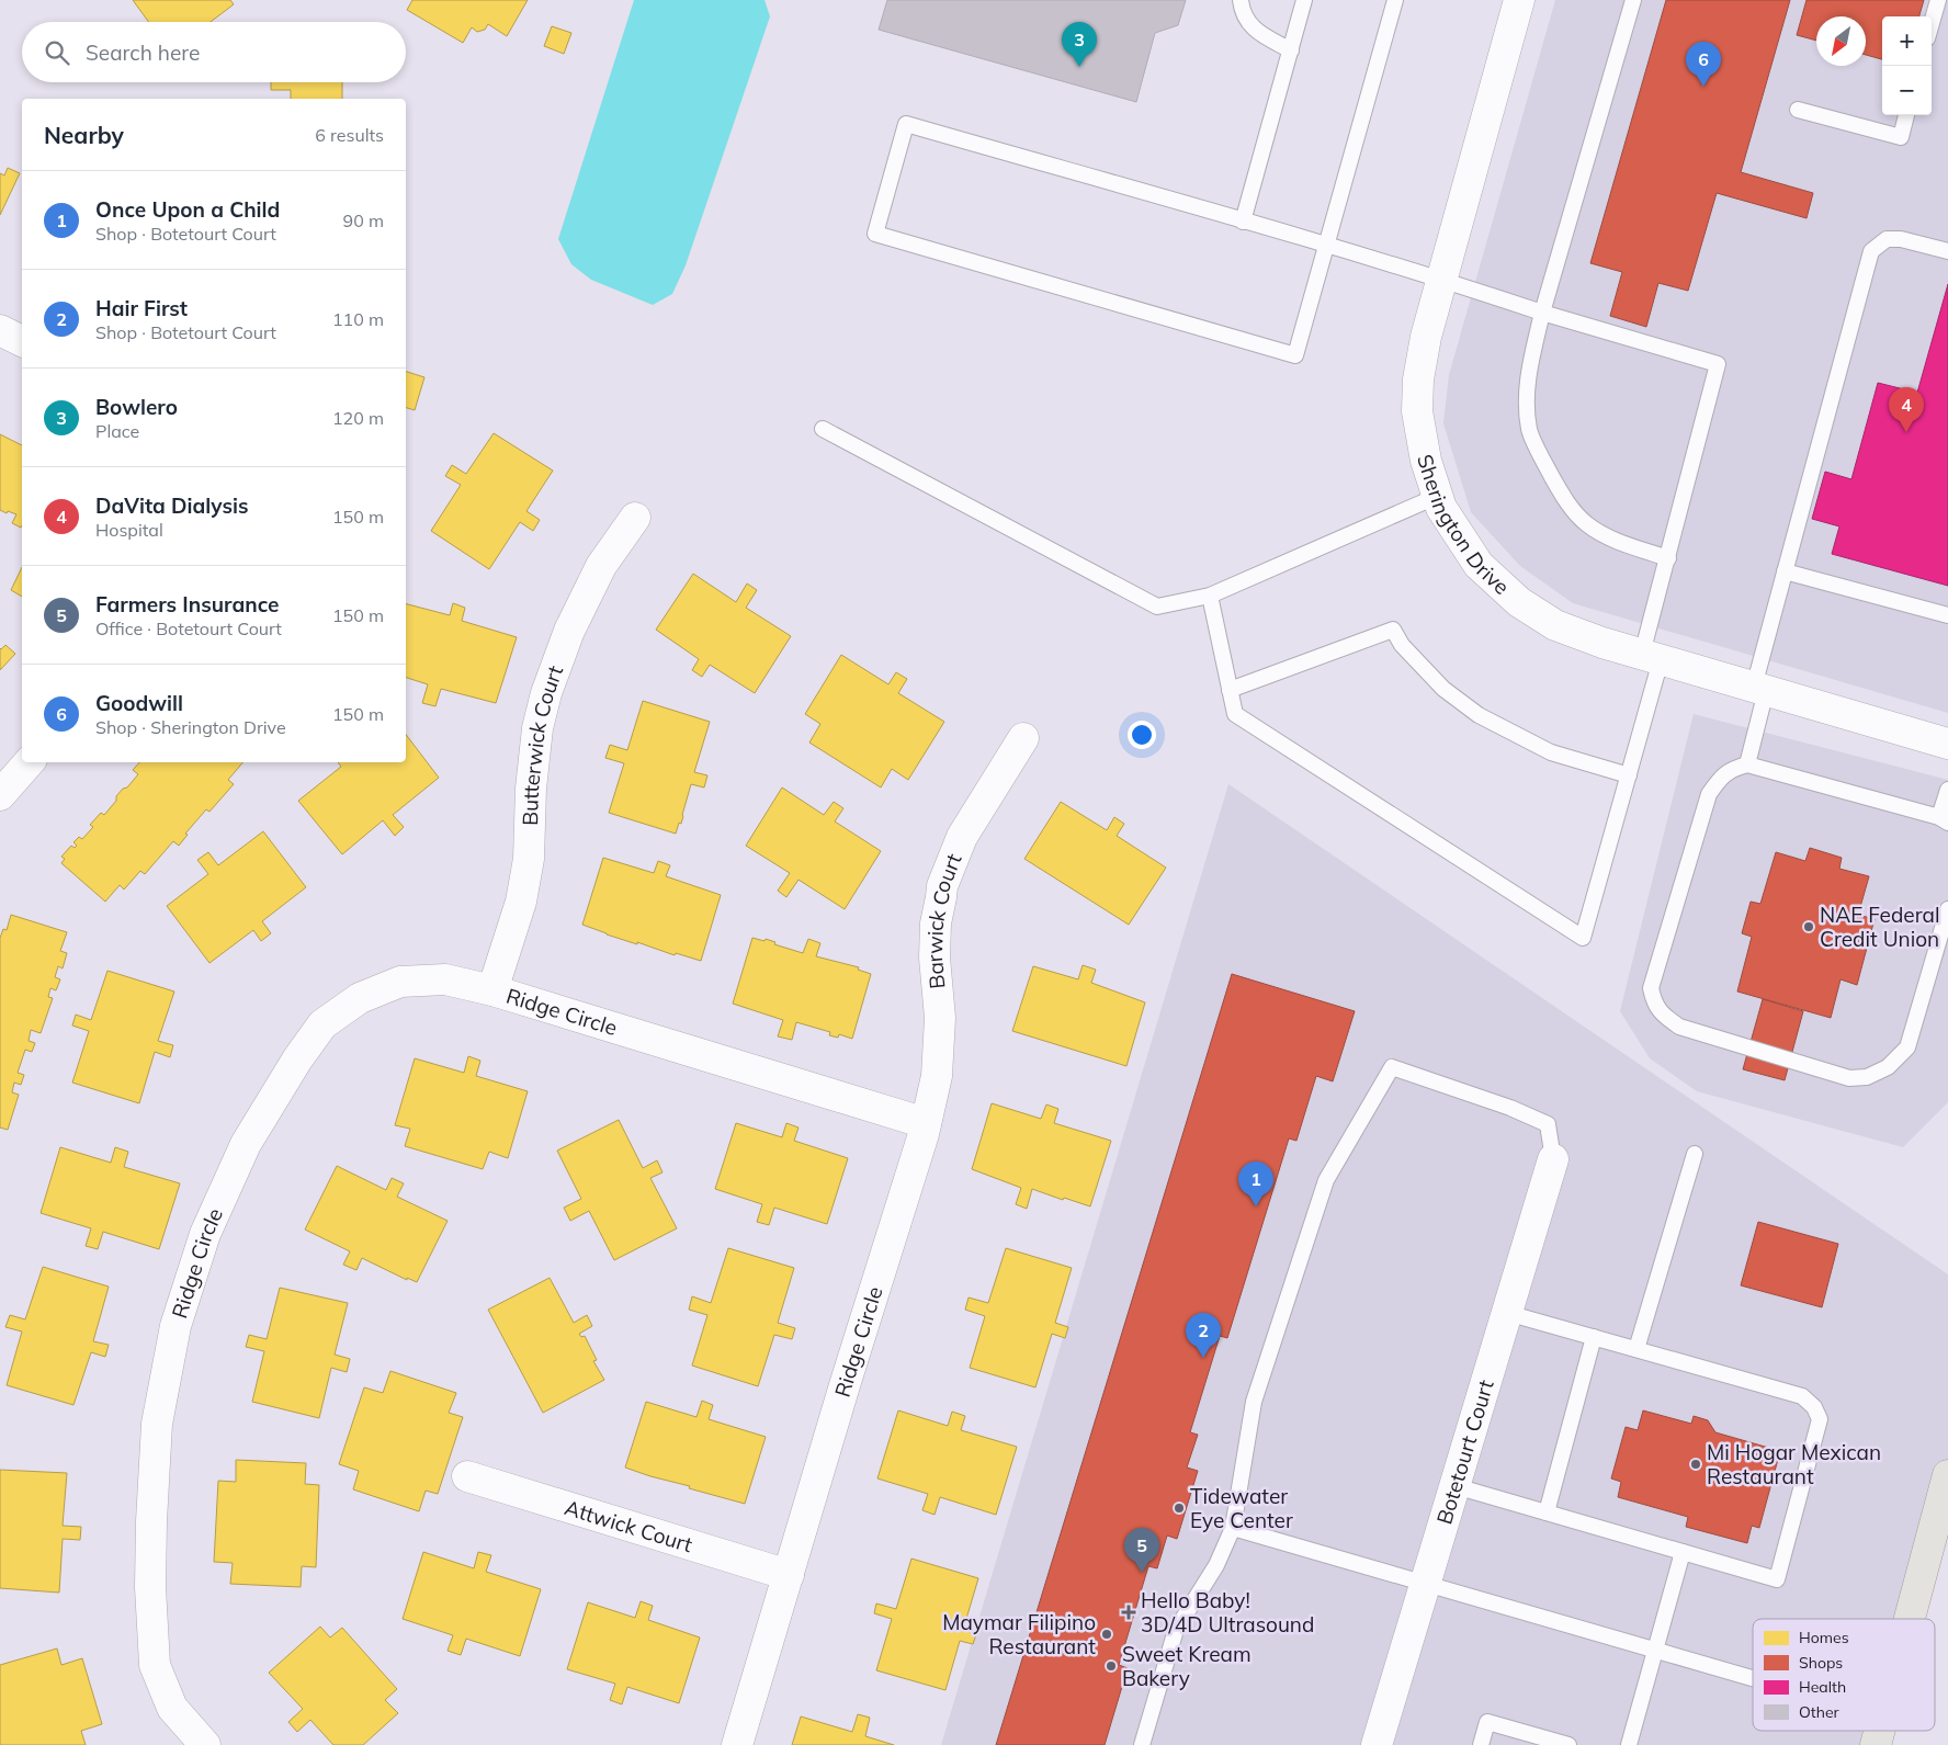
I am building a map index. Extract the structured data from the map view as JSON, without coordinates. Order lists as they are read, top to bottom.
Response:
{
  "streets": {
    "street": [
      "Sherington Drive",
      "Butterwick Court",
      "Barwick Court",
      "Ridge Circle",
      "Botetourt Court",
      "Attwick Court"
    ]
  },
  "crossings": [
    ["Butterwick Court", "Ridge Circle"],
    ["Barwick Court", "Ridge Circle"],
    ["Ridge Circle", "Attwick Court"]
  ],
  "places": {
    "other": [
      "NAE Federal Credit Union",
      "Mi Hogar Mexican Restaurant",
      "Tidewater Eye Center",
      "Maymar Filipino Restaurant",
      "Sweet Kream Bakery"
    ],
    "health": ["Hello Baby! 3D/4D Ultrasound"]
  },
  "legend": [
    "Homes",
    "Shops",
    "Health",
    "Other"
  ],
  "north": "bottom left",
  "page": {
    "map_buttons": ["+", "−"],
    "pins": [
      "3",
      "6",
      "4",
      "1",
      "2",
      "5"
    ],
    "search": "Search here",
    "heading": ["Nearby", "6 results"],
    "list": [
      {
        "mark": "1",
        "name": "Once Upon a Child",
        "note": "Shop · Botetourt Court",
        "value": "90 m"
      },
      {
        "mark": "2",
        "name": "Hair First",
        "note": "Shop · Botetourt Court",
        "value": "110 m"
      },
      {
        "mark": "3",
        "name": "Bowlero",
        "note": "Place",
        "value": "120 m"
      },
      {
        "mark": "4",
        "name": "DaVita Dialysis",
        "note": "Hospital",
        "value": "150 m"
      },
      {
        "mark": "5",
        "name": "Farmers Insurance",
        "note": "Office · Botetourt Court",
        "value": "150 m"
      },
      {
        "mark": "6",
        "name": "Goodwill",
        "note": "Shop · Sherington Drive",
        "value": "150 m"
      }
    ]
  }
}
